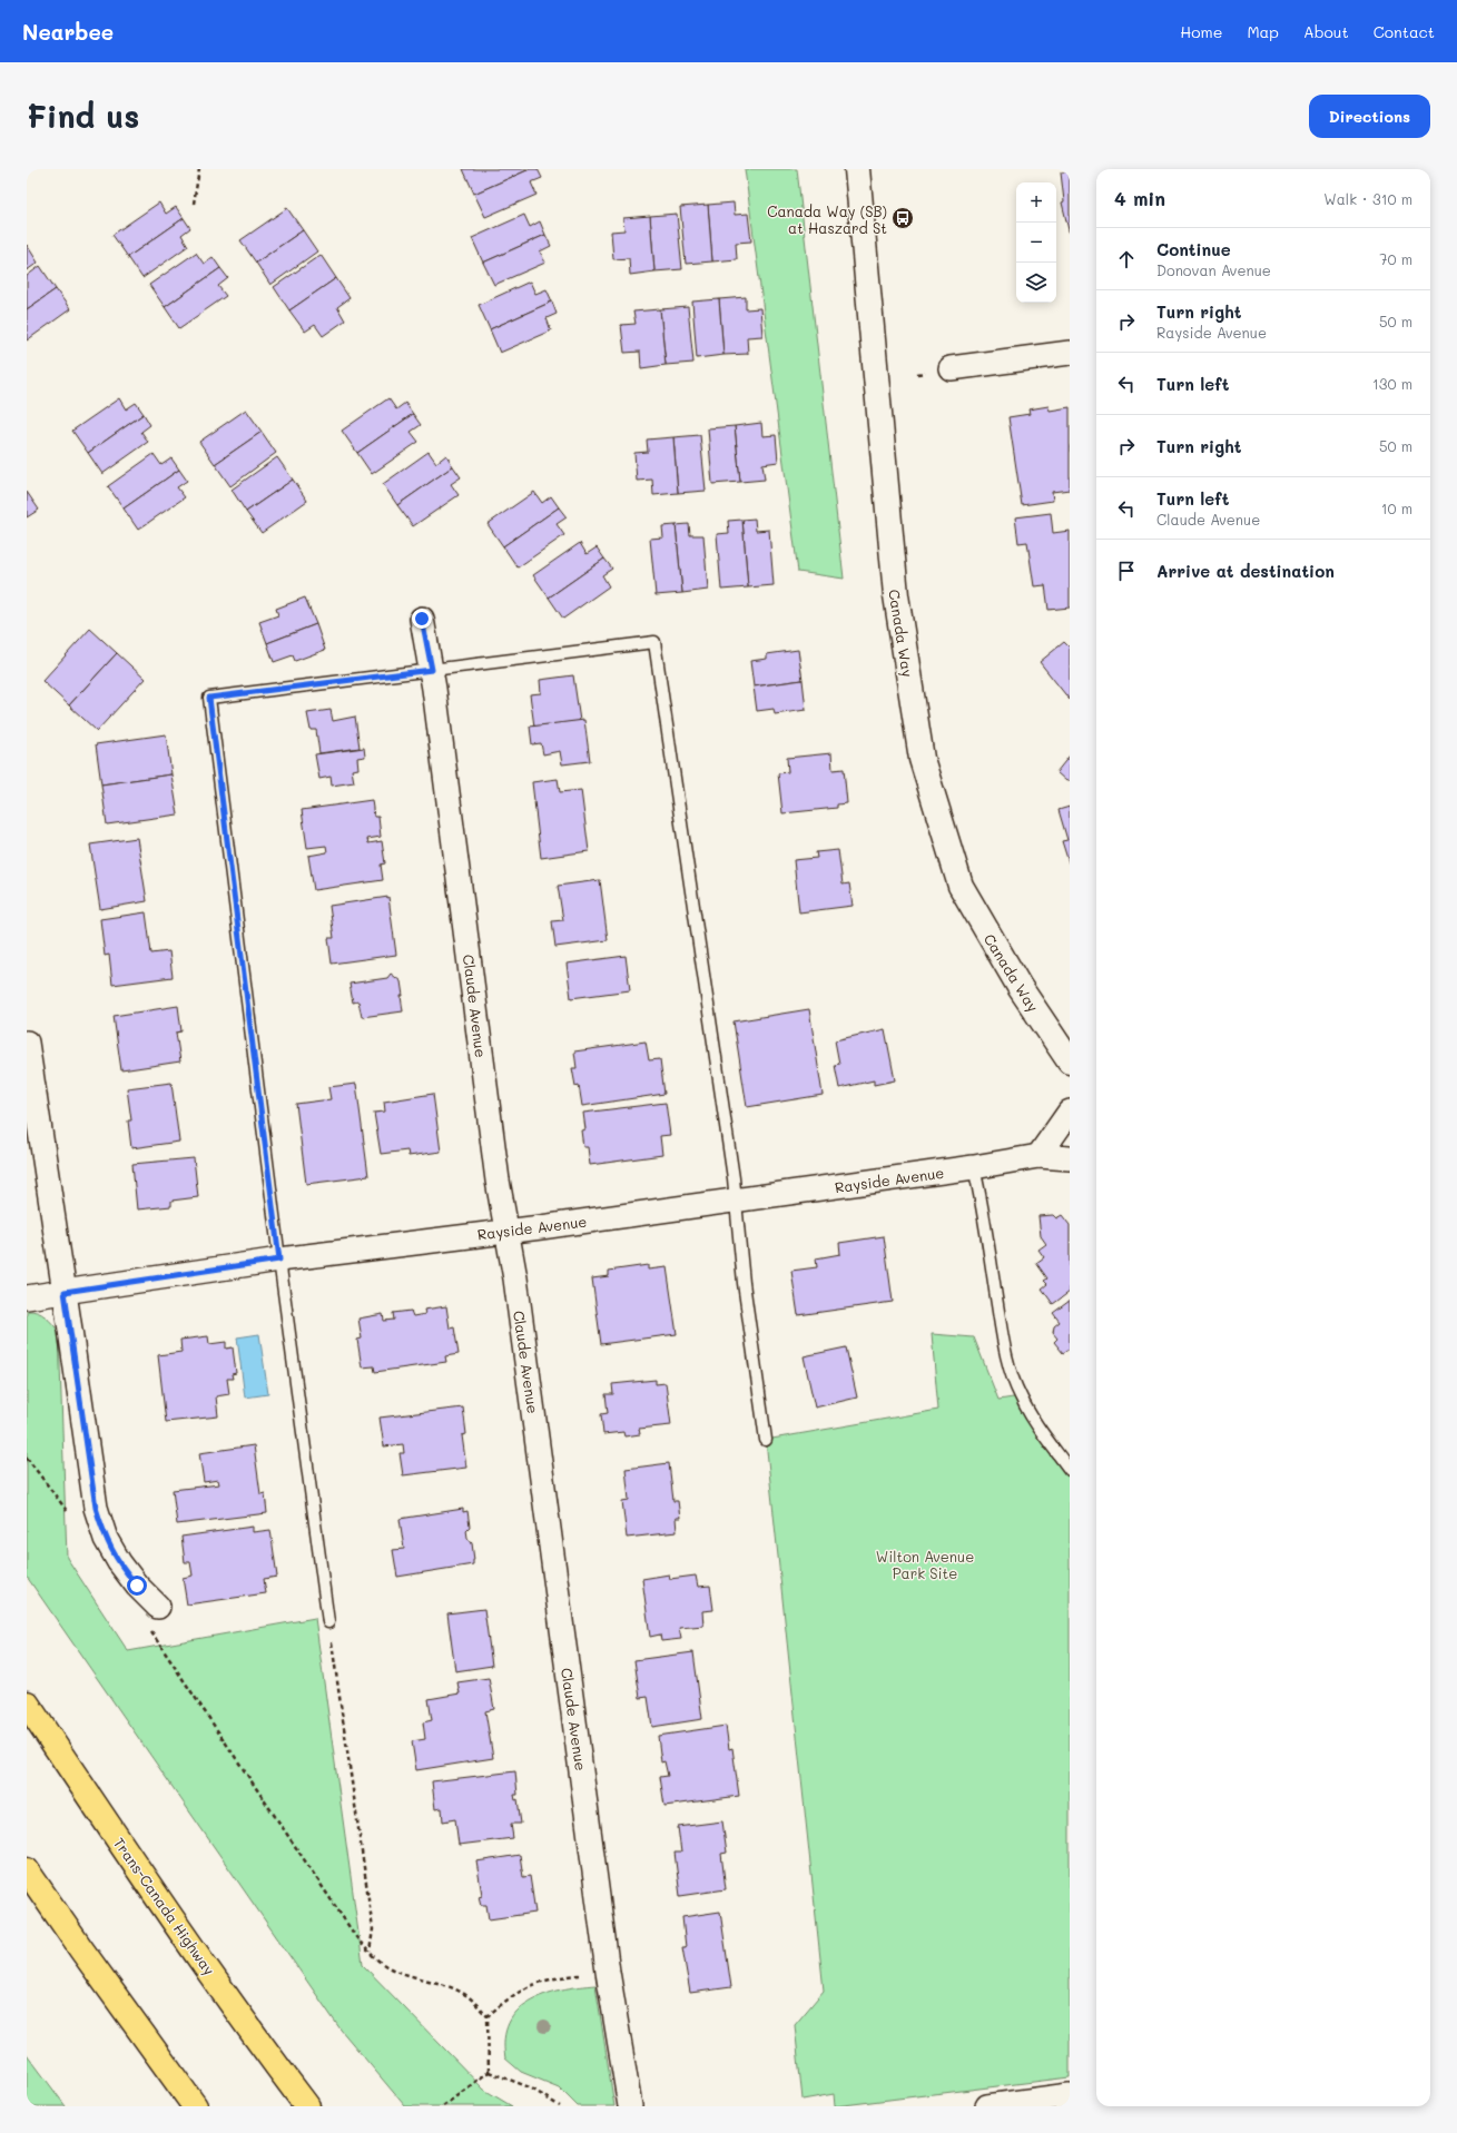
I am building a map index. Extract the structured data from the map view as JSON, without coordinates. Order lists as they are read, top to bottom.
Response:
{
  "streets": {
    "highway": ["Trans-Canada Highway"],
    "main road": ["Canada Way"],
    "street": ["Claude Avenue", "Rayside Avenue"]
  },
  "crossings": [
    ["Claude Avenue", "Rayside Avenue"]
  ],
  "parks": ["Wilton Avenue Park Site"],
  "places": {
    "bus stop": ["Canada Way (SB) at Haszard St"]
  },
  "page": {
    "header": "Nearbee",
    "nav": [
      "Home",
      "Map",
      "About",
      "Contact"
    ],
    "buttons": "Directions",
    "title": "Find us",
    "heading": ["4 min", "Walk · 310 m"],
    "map_buttons": ["+", "−"],
    "list": [
      ["Continue", "Donovan Avenue", "70 m"],
      ["Turn right", "Rayside Avenue", "50 m"],
      ["Turn left", "130 m"],
      ["Turn right", "50 m"],
      ["Turn left", "Claude Avenue", "10 m"],
      "Arrive at destination"
    ]
  }
}
